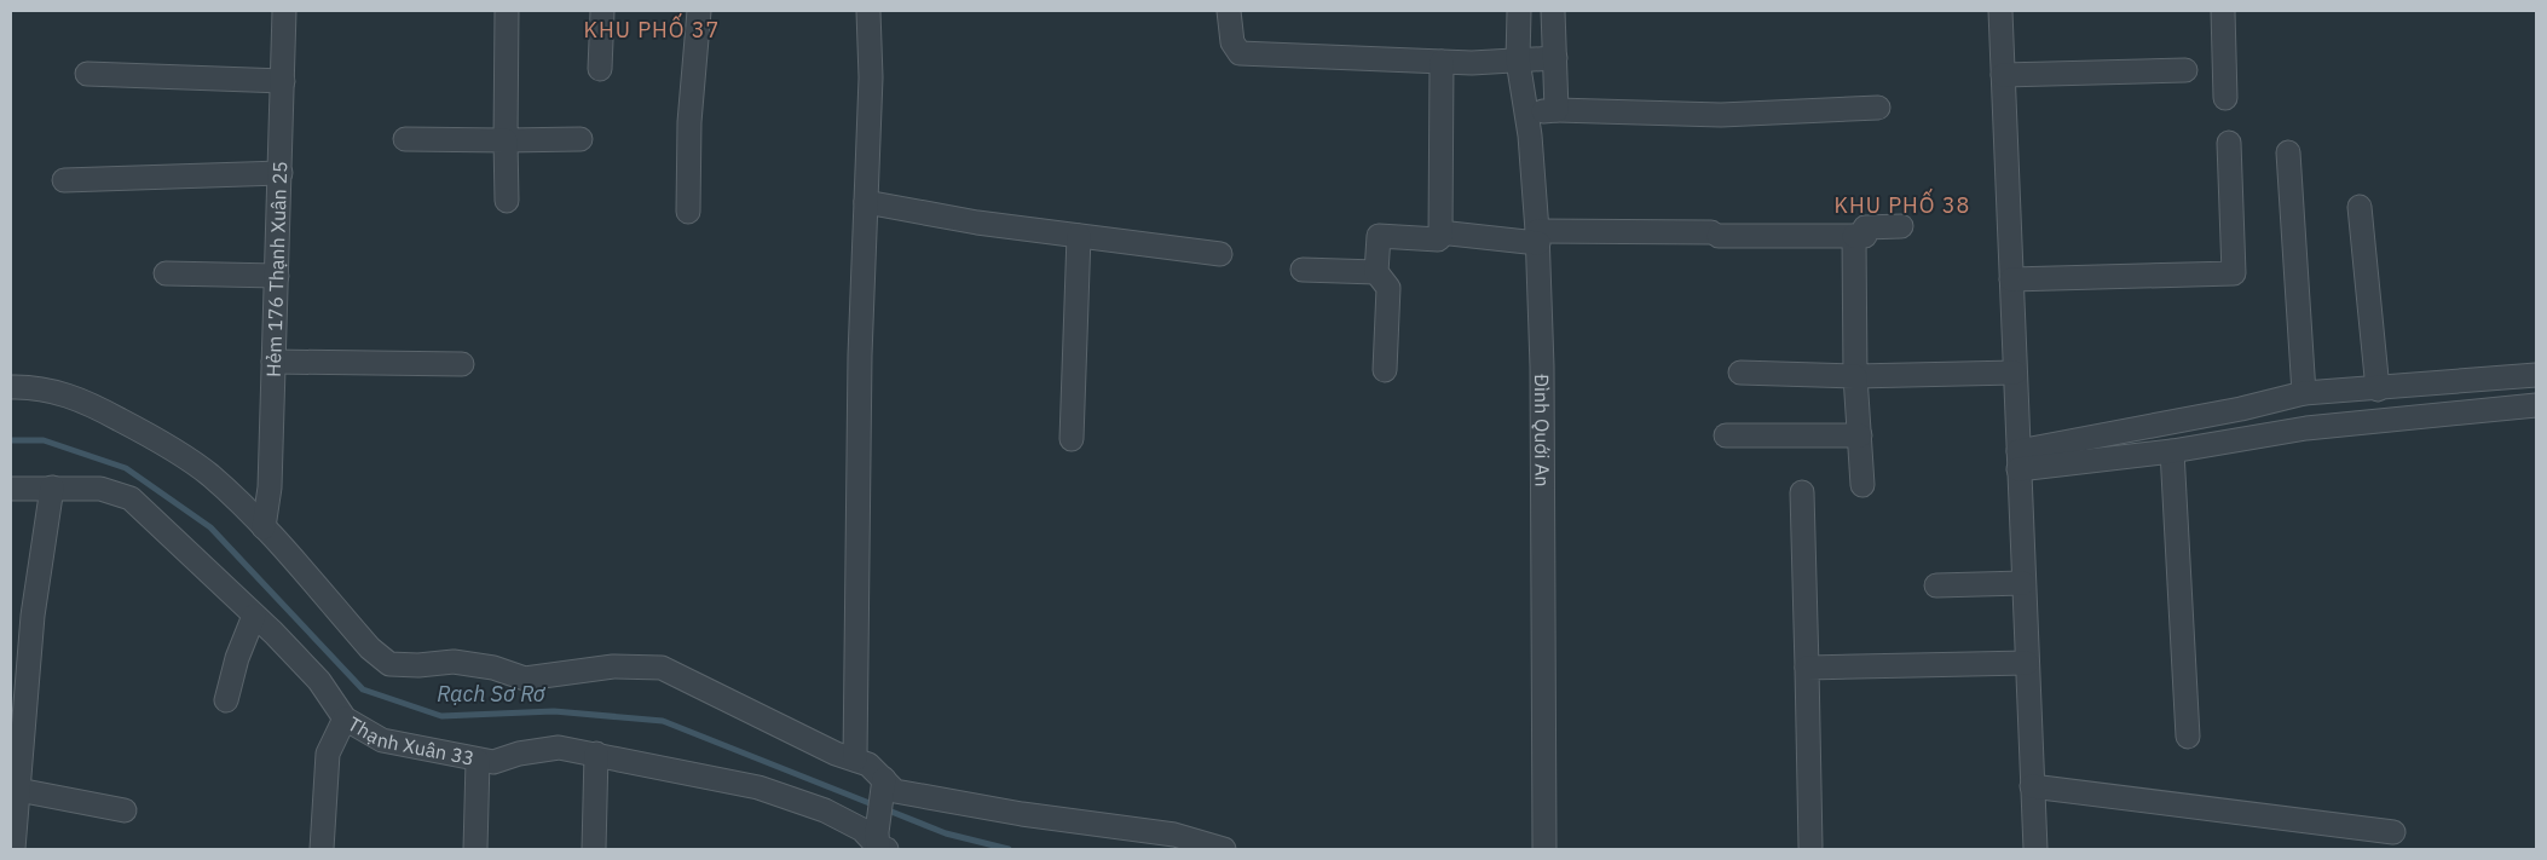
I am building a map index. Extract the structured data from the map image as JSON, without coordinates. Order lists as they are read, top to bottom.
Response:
{
  "streets": {
    "street": ["Hẻm 176 Thạnh Xuân 25", "Đình Quới An", "Thạnh Xuân 33"]
  },
  "districts": ["KHU PHỐ 37", "KHU PHỐ 38"],
  "water": ["Rạch Sơ Rơ"]
}
